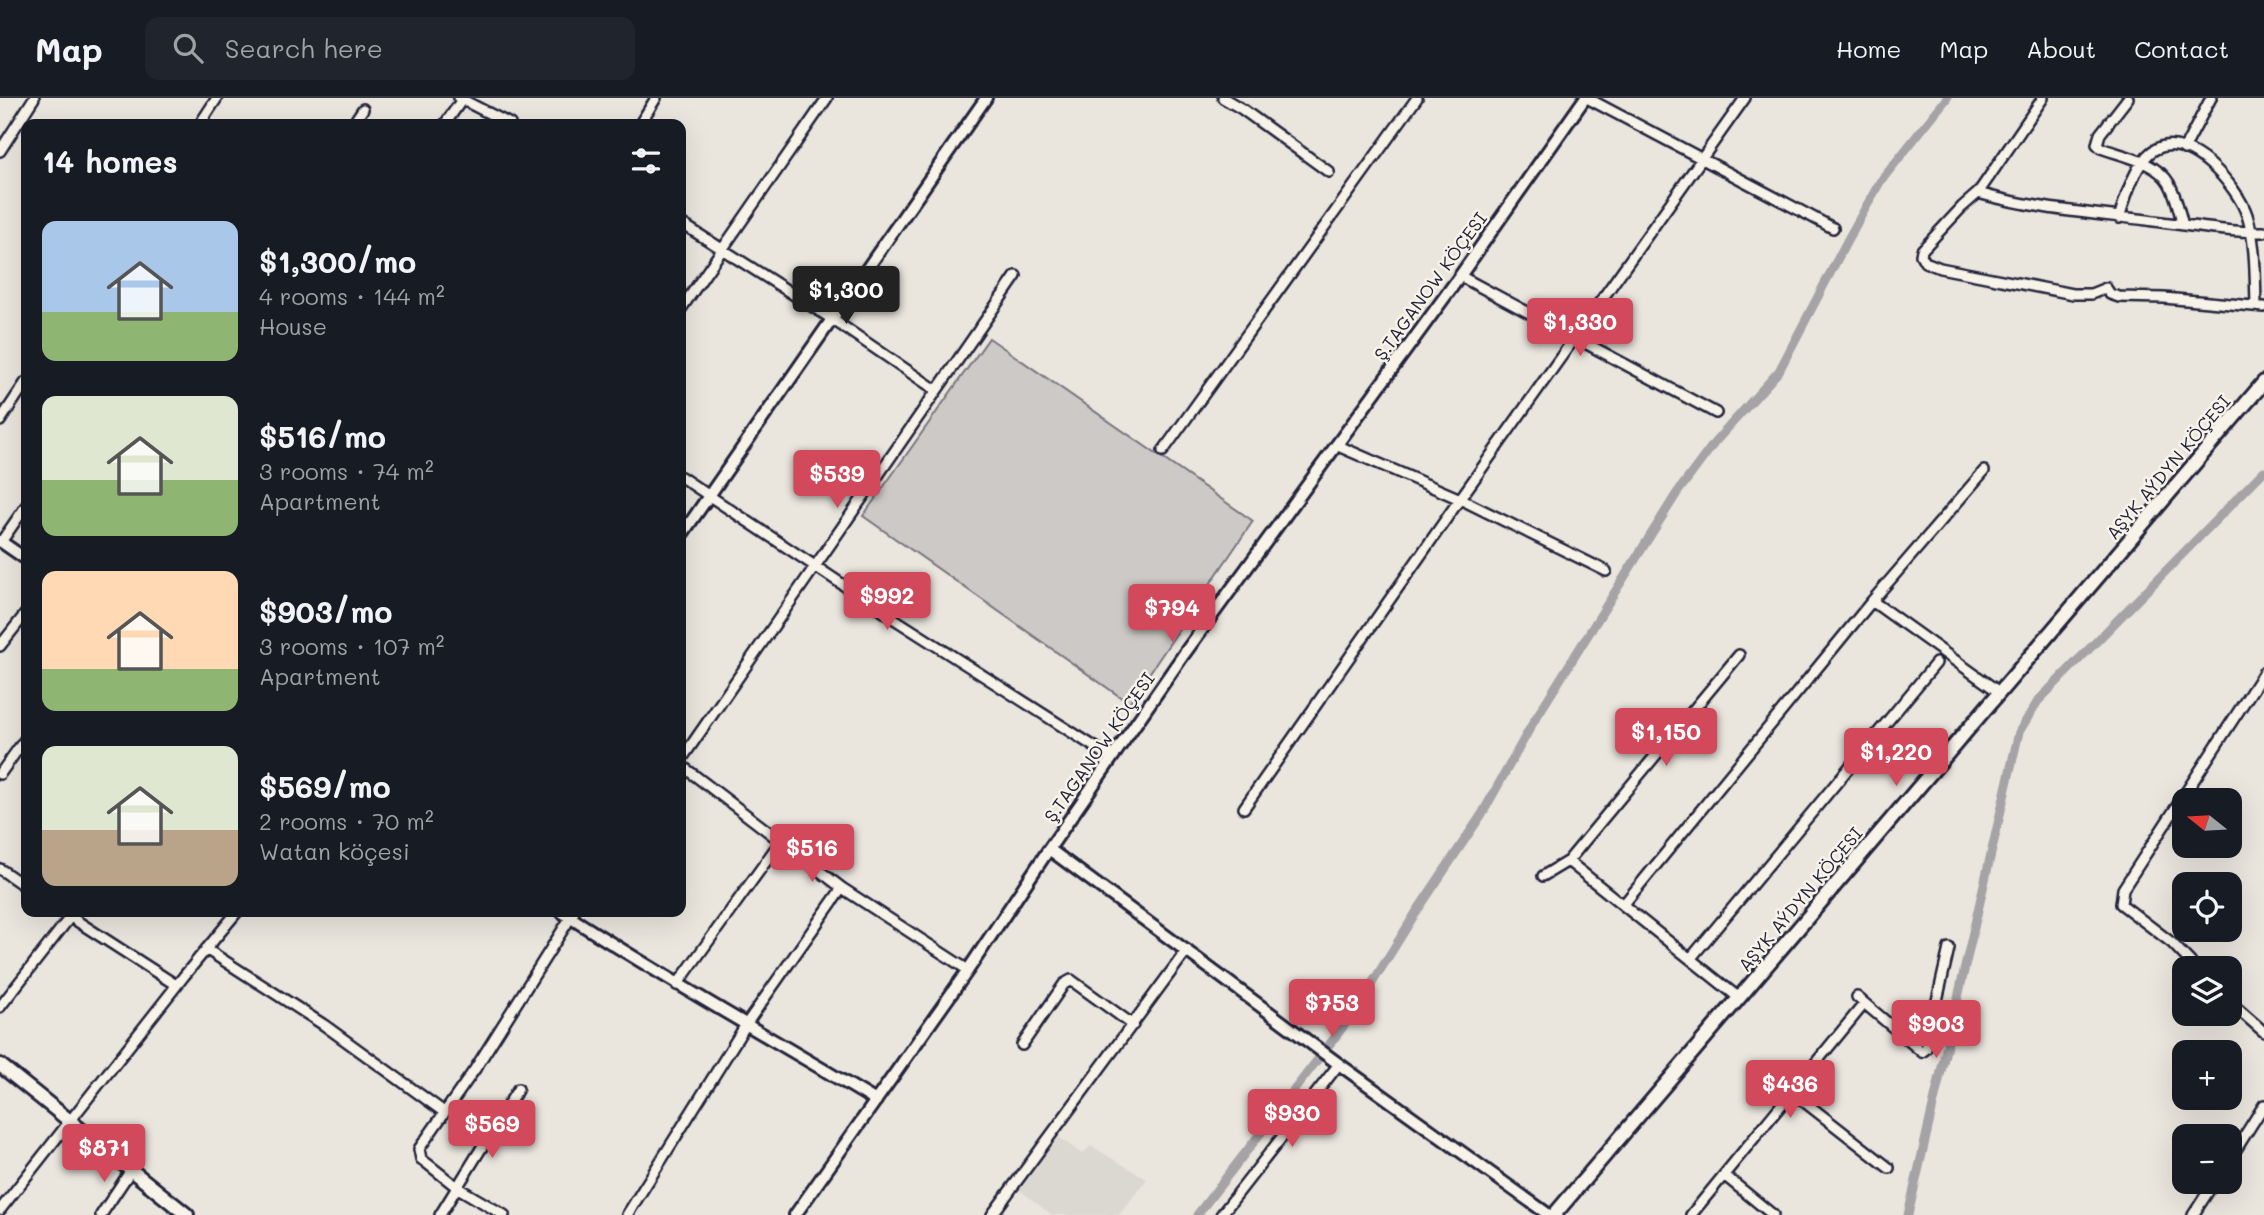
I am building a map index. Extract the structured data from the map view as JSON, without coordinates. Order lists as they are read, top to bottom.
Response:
{
  "streets": {
    "main road": ["AŞYK AÝDYN KÖÇESI"],
    "street": ["Ş.TAGANOW KÖÇESI"]
  },
  "north": "left",
  "page": {
    "header": "Map",
    "search": "Search here",
    "nav": [
      "Home",
      "Map",
      "About",
      "Contact"
    ],
    "heading": "14 homes",
    "list": [
      {
        "name": "$1,300/mo",
        "note": "4 rooms · 144 m² · House"
      },
      {
        "name": "$516/mo",
        "note": "3 rooms · 74 m² · Apartment"
      },
      {
        "name": "$903/mo",
        "note": "3 rooms · 107 m² · Apartment"
      },
      {
        "name": "$569/mo",
        "note": "2 rooms · 70 m² · Watan köçesi"
      }
    ],
    "price": [
      "$1,300",
      "$1,330",
      "$539",
      "$992",
      "$794",
      "$1,150",
      "$1,220",
      "$516",
      "$753",
      "$903",
      "$436",
      "$930",
      "$569",
      "$871"
    ],
    "map_buttons": ["+", "−"]
  }
}
